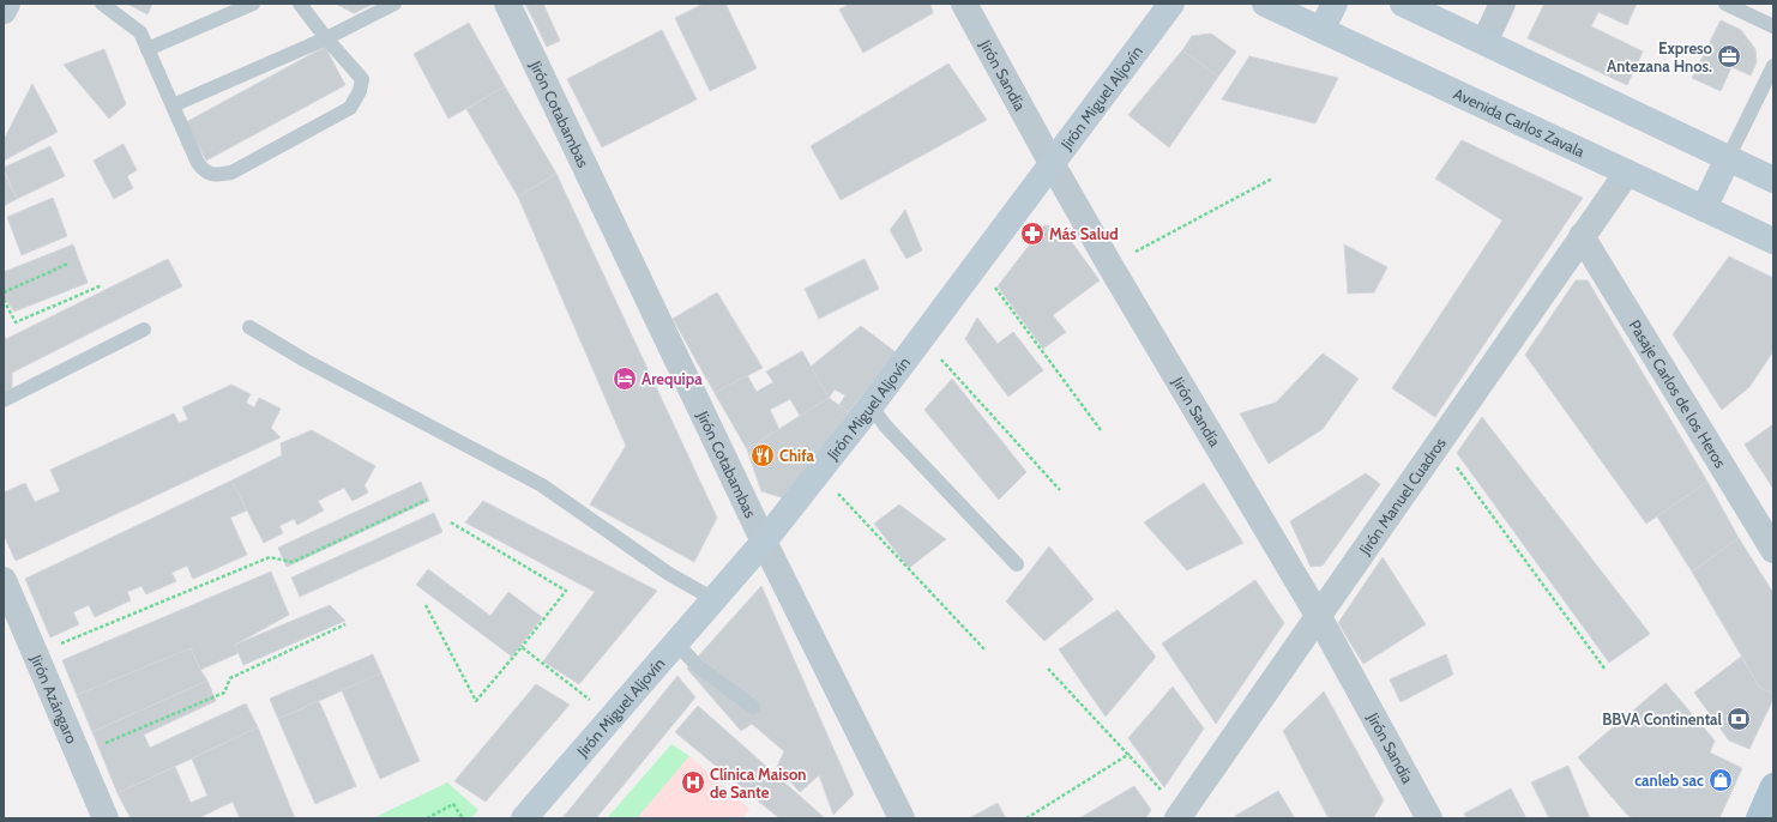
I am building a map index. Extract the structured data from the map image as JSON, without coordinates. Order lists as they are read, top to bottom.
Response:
{
  "streets": {
    "street": [
      "Jirón Sandía",
      "Jirón Miguel Aljovín",
      "Jirón Cotabambas",
      "Avenida Carlos Zavala",
      "Pasaje Carlos de los Heros",
      "Jirón Manuel Cuadros",
      "Jirón Azángaro"
    ]
  },
  "crossings": [
    ["Jirón Sandía", "Jirón Miguel Aljovín"],
    ["Jirón Sandía", "Jirón Manuel Cuadros"],
    ["Jirón Miguel Aljovín", "Jirón Cotabambas"],
    ["Avenida Carlos Zavala", "Jirón Manuel Cuadros"],
    ["Pasaje Carlos de los Heros", "Jirón Manuel Cuadros"]
  ],
  "places": {
    "office": ["Expreso Antezana Hnos."],
    "pharmacy": ["Más Salud"],
    "hotel": ["Arequipa"],
    "restaurant": ["Chifa"],
    "bank": ["BBVA Continental"],
    "shop": ["canleb sac"],
    "hospital": ["Clínica Maison de Sante"]
  }
}
